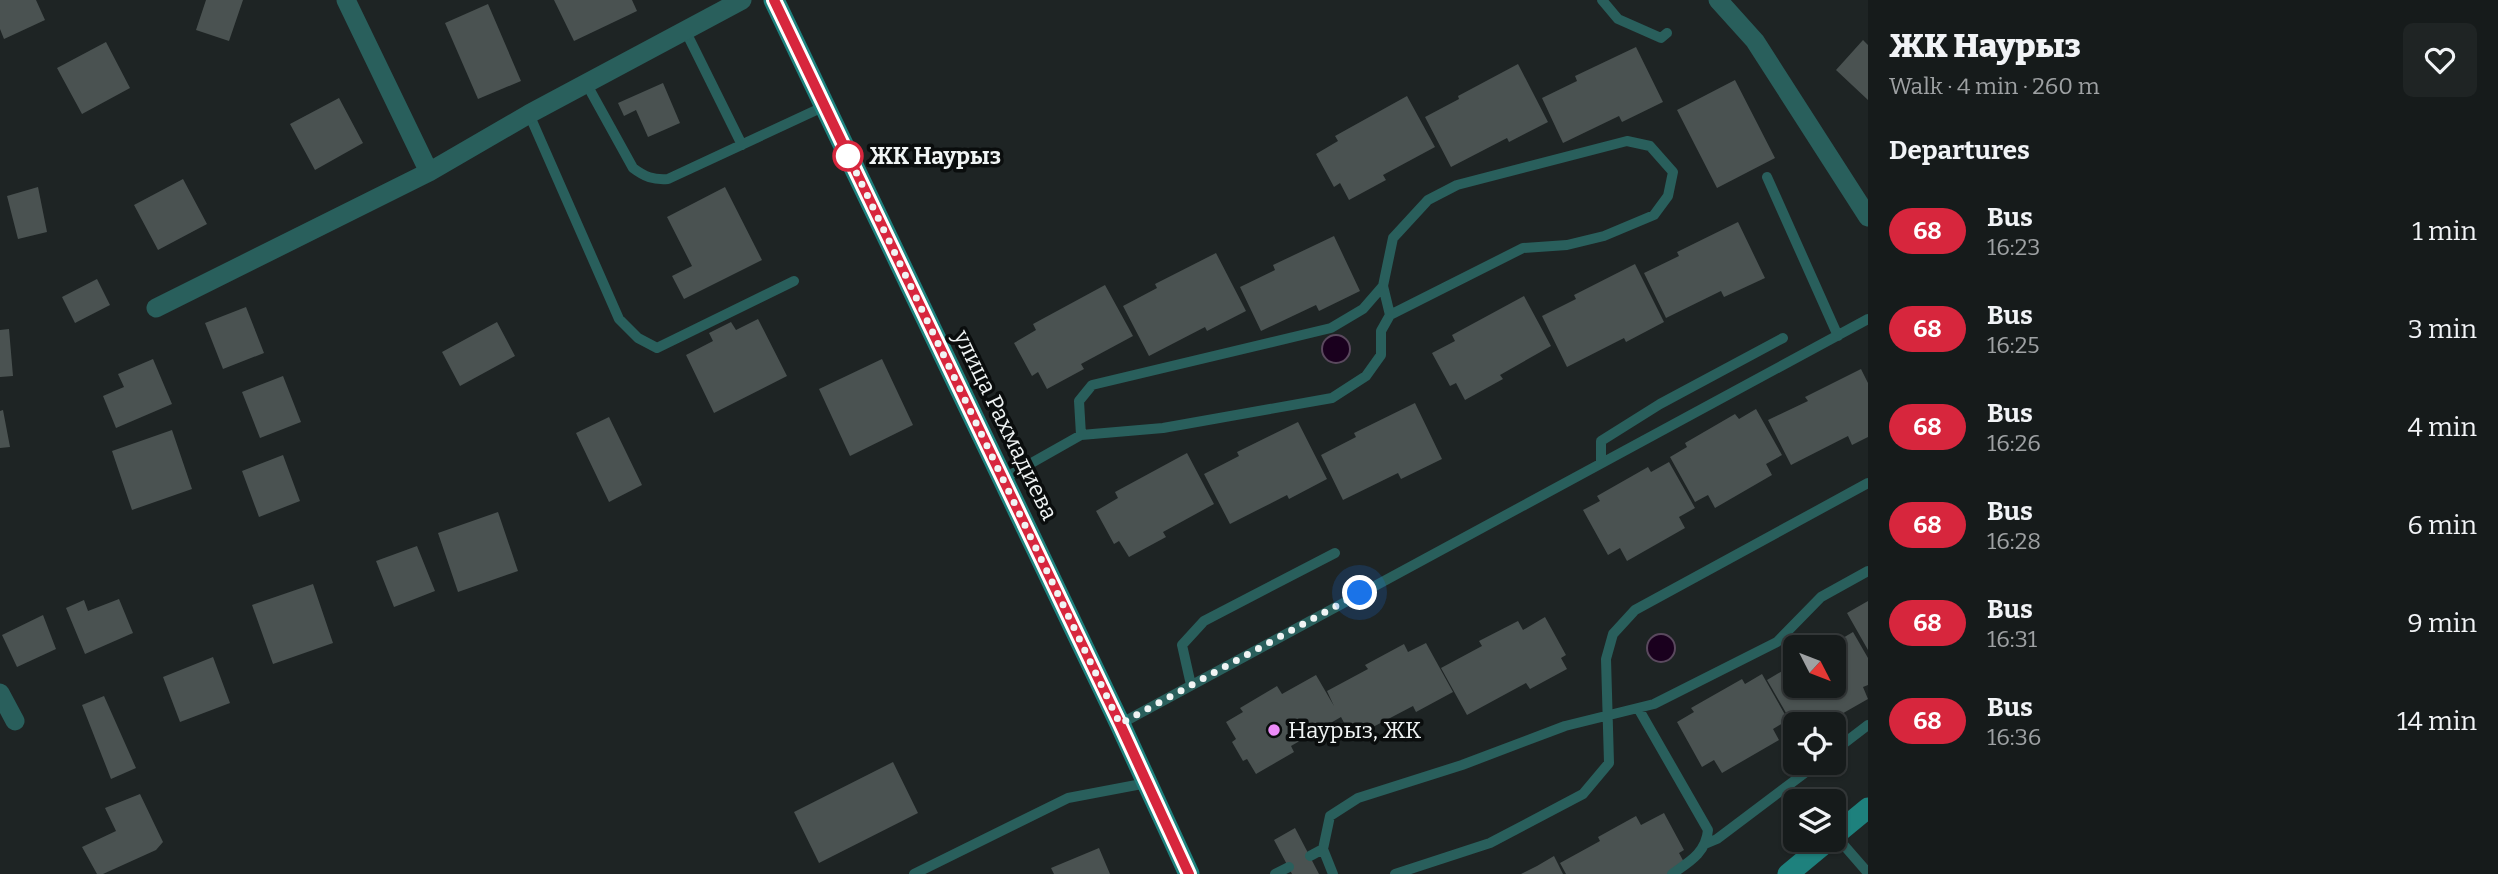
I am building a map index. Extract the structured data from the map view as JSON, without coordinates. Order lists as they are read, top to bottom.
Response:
{
  "streets": {
    "street": ["улица Рахмадиева"]
  },
  "places": ["ЖК Наурыз", "Наурыз, ЖК"],
  "lines": ["bus line 68"],
  "north": "bottom right",
  "page": {
    "heading": [
      ["ЖК Наурыз", "Walk · 4 min · 260 m"],
      "Departures"
    ],
    "list": [
      {
        "mark": "68",
        "name": "Bus",
        "note": "16:23",
        "value": "1 min"
      },
      {
        "mark": "68",
        "name": "Bus",
        "note": "16:25",
        "value": "3 min"
      },
      {
        "mark": "68",
        "name": "Bus",
        "note": "16:26",
        "value": "4 min"
      },
      {
        "mark": "68",
        "name": "Bus",
        "note": "16:28",
        "value": "6 min"
      },
      {
        "mark": "68",
        "name": "Bus",
        "note": "16:31",
        "value": "9 min"
      },
      {
        "mark": "68",
        "name": "Bus",
        "note": "16:36",
        "value": "14 min"
      }
    ]
  }
}
